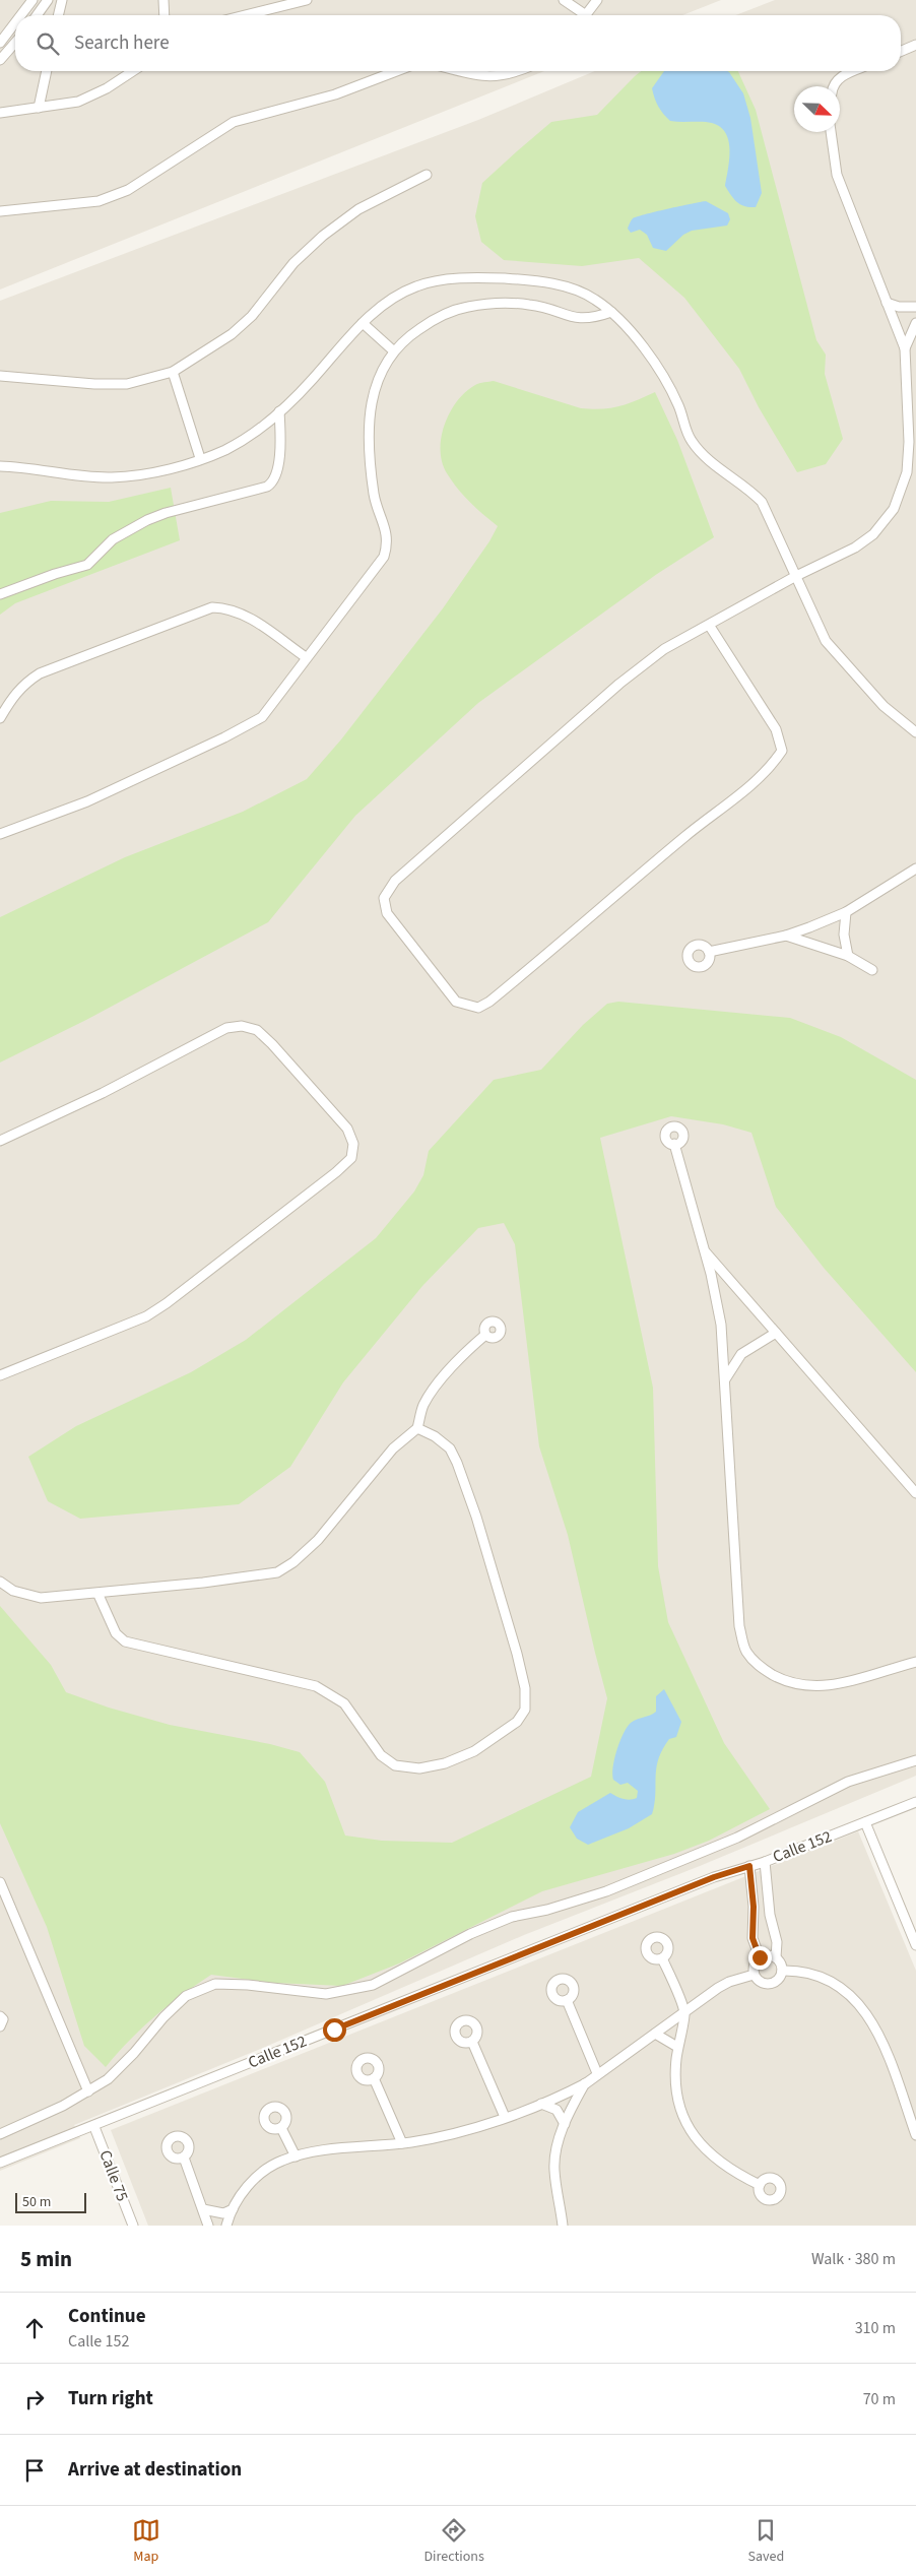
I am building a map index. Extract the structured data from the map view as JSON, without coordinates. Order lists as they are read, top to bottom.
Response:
{
  "streets": {
    "street": ["Calle 152", "Calle 75"]
  },
  "crossings": [
    ["Calle 152", "Calle 75"]
  ],
  "scale_bar": "50 m",
  "north": "bottom right",
  "page": {
    "search": "Search here",
    "scale": "50 m",
    "heading": ["5 min", "Walk · 380 m"],
    "list": [
      ["Continue", "Calle 152", "310 m"],
      ["Turn right", "70 m"],
      "Arrive at destination"
    ],
    "nav": ["Map", "Directions", "Saved"]
  }
}
